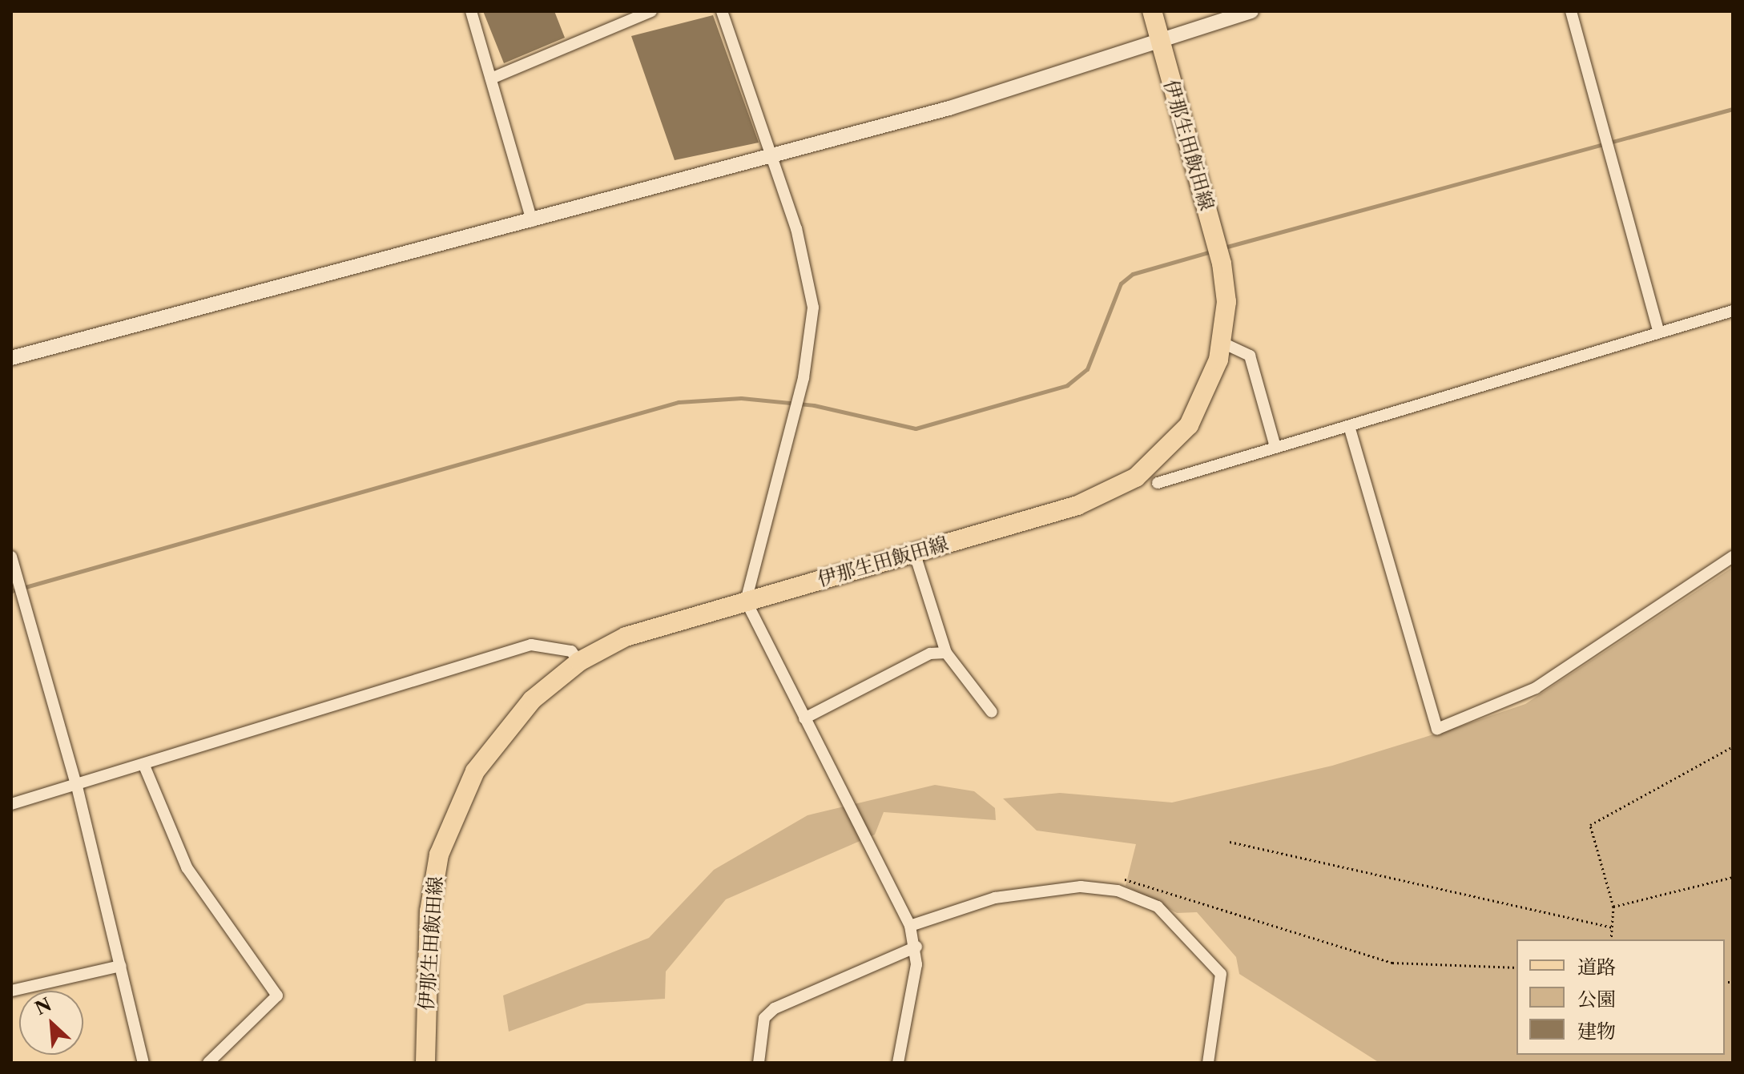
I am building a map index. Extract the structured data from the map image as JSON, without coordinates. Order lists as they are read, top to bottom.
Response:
{
  "streets": {
    "main road": ["伊那生田飯田線"]
  },
  "legend": ["道路", "公園", "建物"],
  "north": "top left"
}
